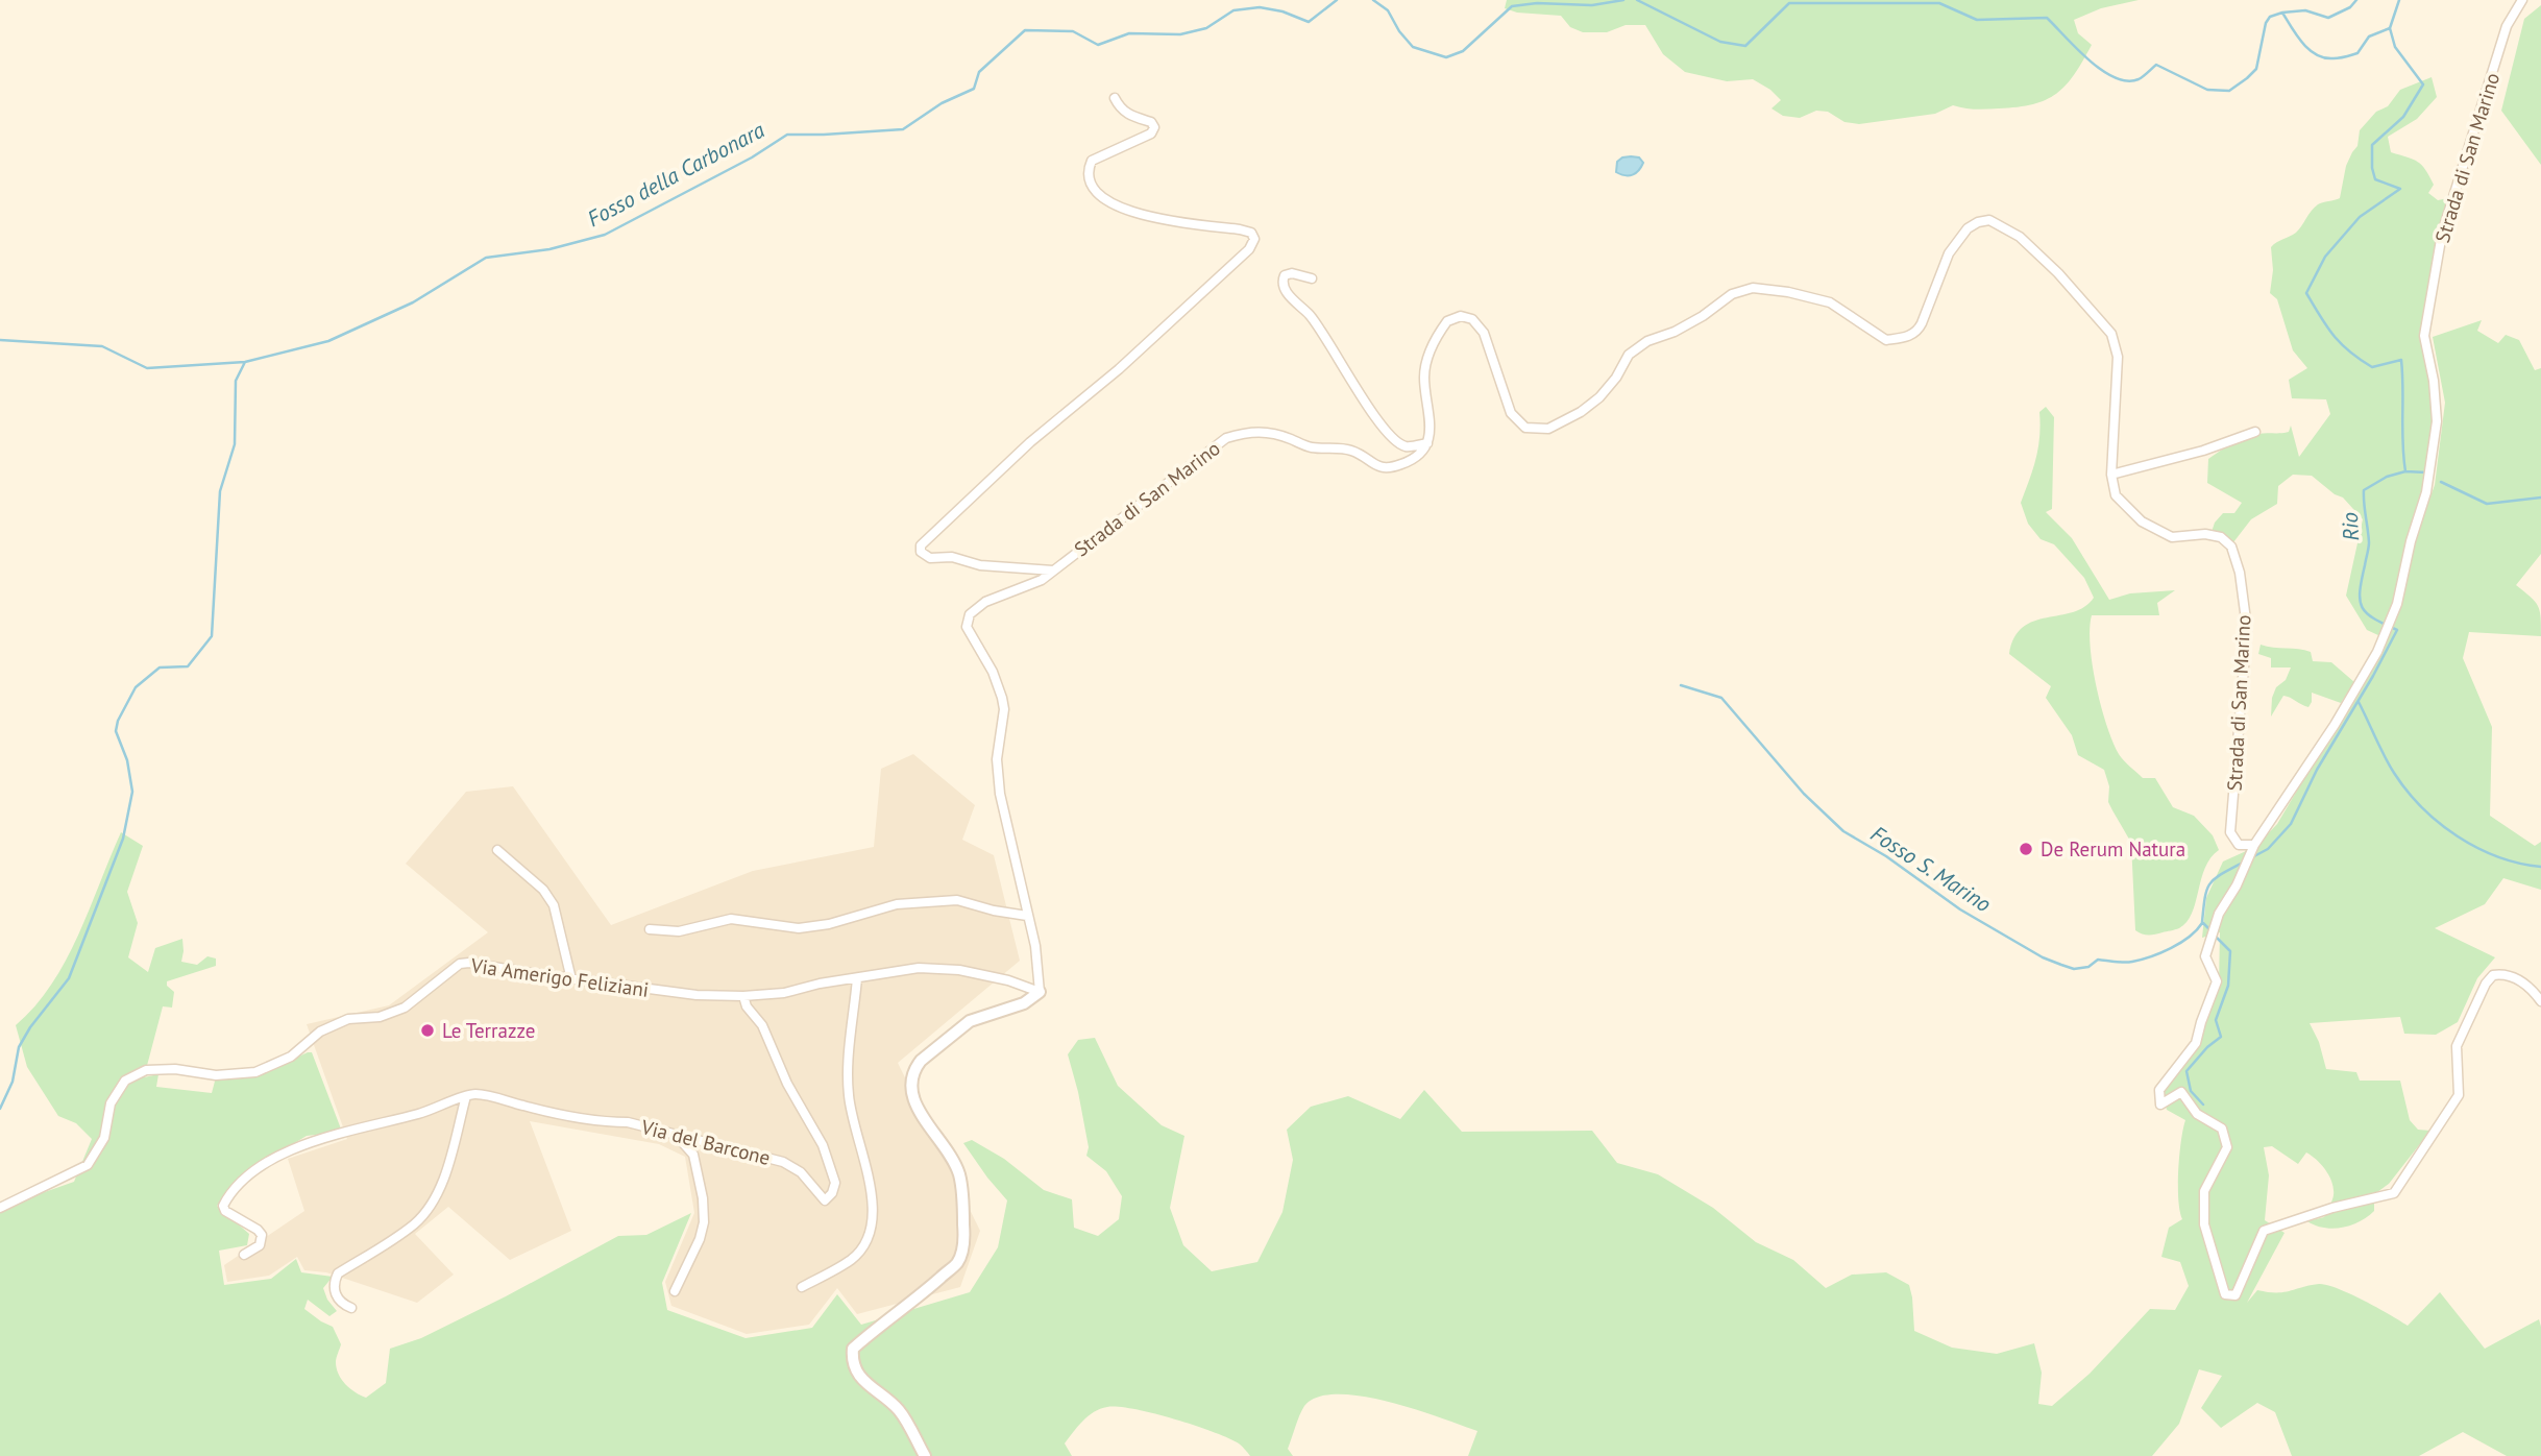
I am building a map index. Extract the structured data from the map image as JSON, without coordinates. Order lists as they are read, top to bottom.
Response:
{
  "streets": {
    "street": ["Strada di San Marino", "Via Amerigo Feliziani", "Via del Barcone"]
  },
  "crossings": [
    ["Strada di San Marino", "Via Amerigo Feliziani"],
    ["Via Amerigo Feliziani", "Via del Barcone"]
  ],
  "water": ["Fosso della Carbonara", "Rio", "Fosso S. Marino"],
  "places": ["De Rerum Natura", "Le Terrazze"]
}
